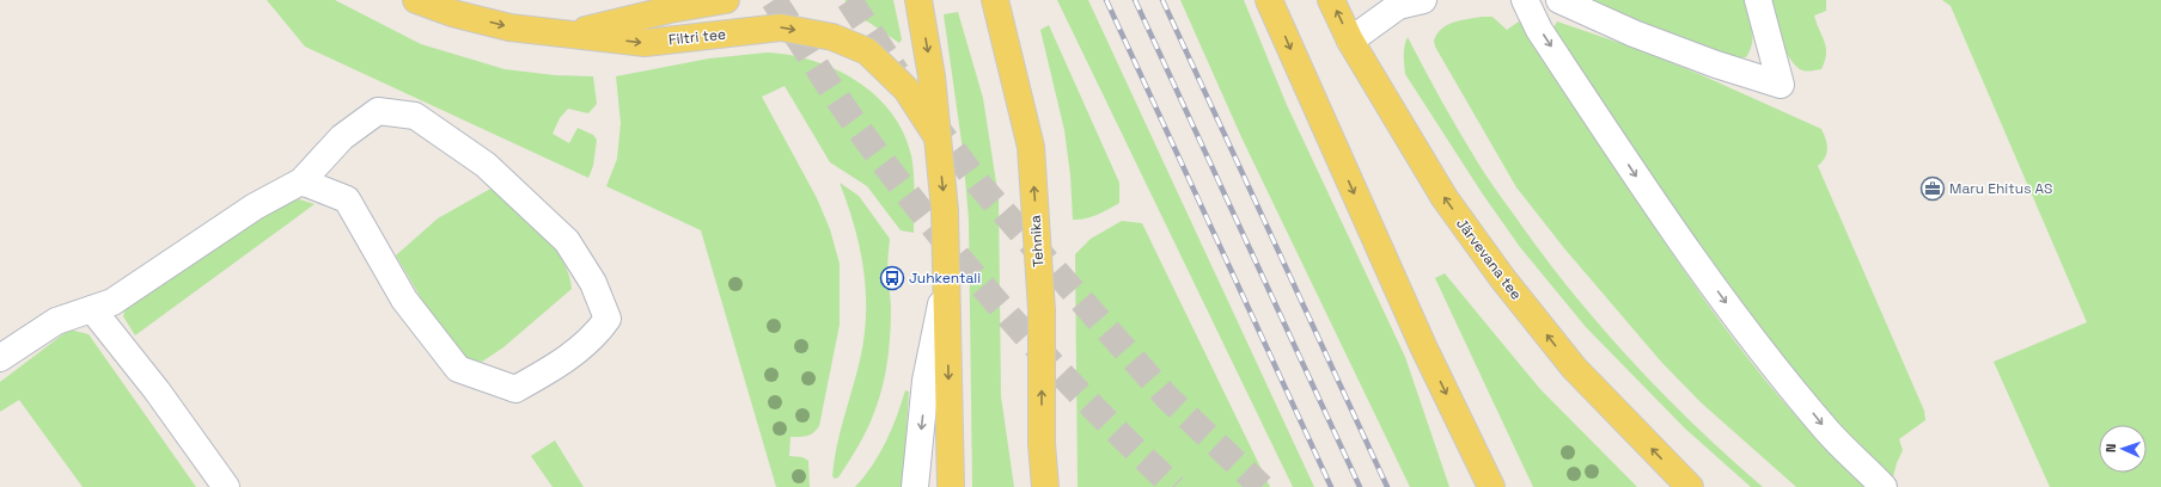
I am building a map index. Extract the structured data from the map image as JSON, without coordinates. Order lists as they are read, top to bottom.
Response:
{
  "streets": {
    "main road": ["Filtri tee", "Tehnika", "Järvevana tee"]
  },
  "one_way": ["Filtri tee"],
  "places": {
    "office": ["Maru Ehitus AS"],
    "bus stop": ["Juhkentali"]
  },
  "north": "left"
}
